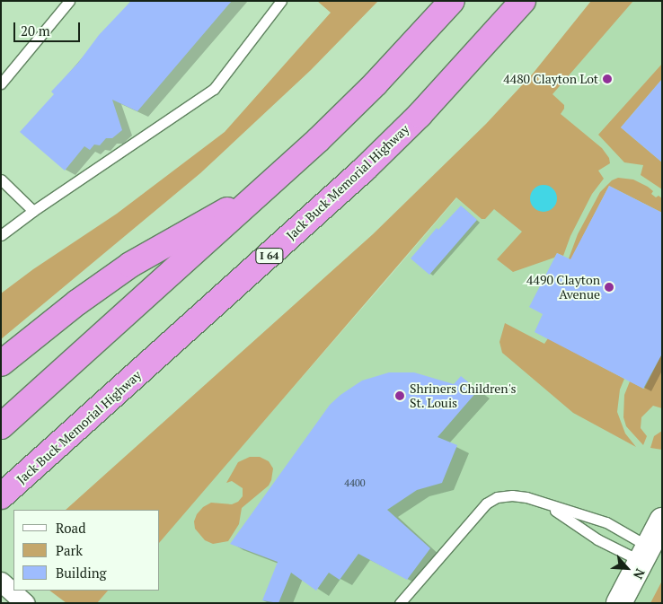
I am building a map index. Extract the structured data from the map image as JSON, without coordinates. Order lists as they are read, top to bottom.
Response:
{
  "streets": {
    "highway": ["Jack Buck Memorial Highway", "I 64"]
  },
  "places": ["4480 Clayton Lot", "4490 Clayton Avenue", "Shriners Children's St. Louis"],
  "house_numbers": ["4400"],
  "legend": ["Road", "Park", "Building"],
  "scale_bar": "20 m",
  "north": "bottom right"
}
